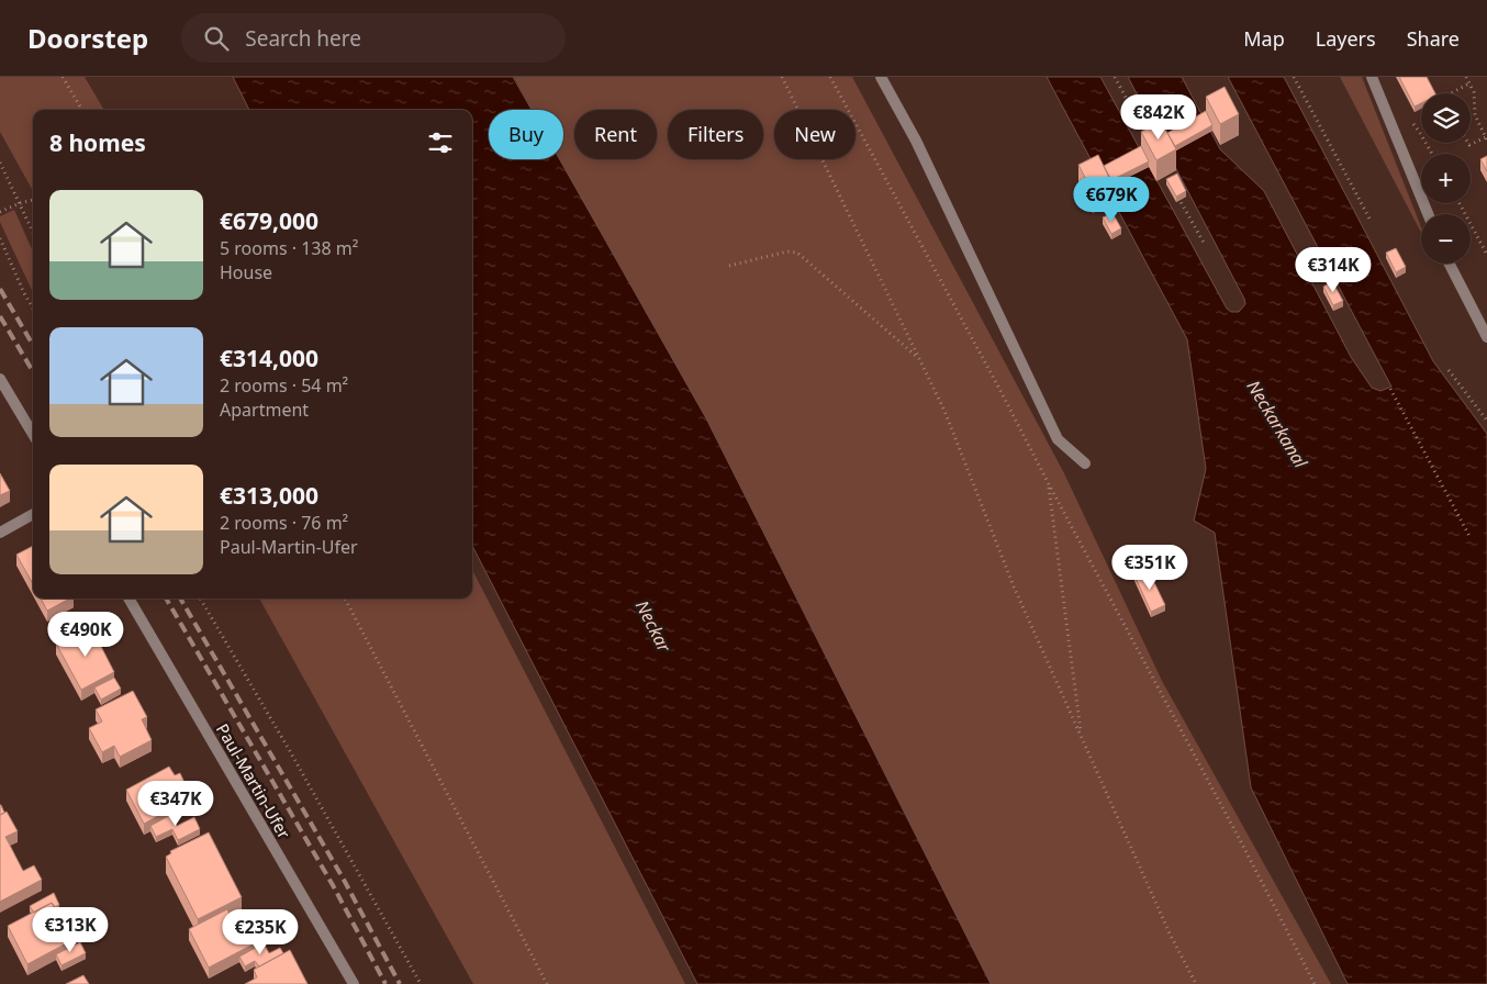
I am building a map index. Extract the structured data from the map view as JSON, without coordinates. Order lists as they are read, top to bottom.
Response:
{
  "streets": {
    "street": ["Paul-Martin-Ufer"]
  },
  "water": ["Neckarkanal", "Neckar"],
  "page": {
    "header": "Doorstep",
    "search": "Search here",
    "nav": ["Map", "Layers", "Share"],
    "map_buttons": ["+", "−"],
    "price": [
      "€842K",
      "€679K",
      "€314K",
      "€351K",
      "€490K",
      "€347K",
      "€313K",
      "€235K"
    ],
    "chip": [
      "Buy",
      "Rent",
      "Filters",
      "New"
    ],
    "heading": "8 homes",
    "list": [
      {
        "name": "€679,000",
        "note": "5 rooms · 138 m² · House"
      },
      {
        "name": "€314,000",
        "note": "2 rooms · 54 m² · Apartment"
      },
      {
        "name": "€313,000",
        "note": "2 rooms · 76 m² · Paul-Martin-Ufer"
      }
    ]
  }
}
